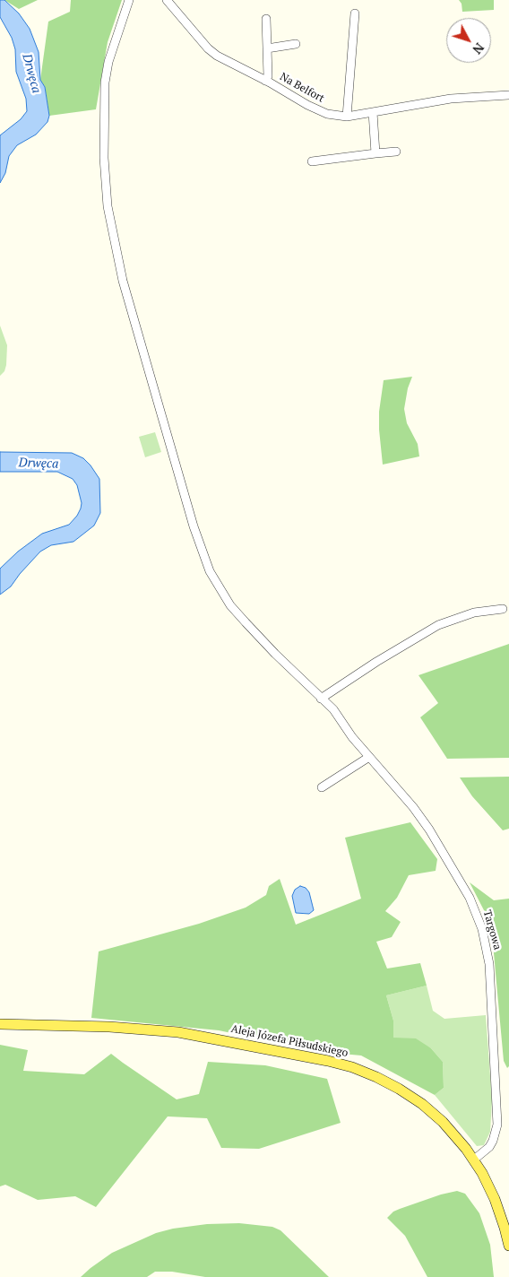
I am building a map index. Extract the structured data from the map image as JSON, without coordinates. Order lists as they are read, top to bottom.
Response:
{
  "streets": {
    "main road": ["Aleja Józefa Piłsudskiego"],
    "street": ["Na Belfort", "Targowa"]
  },
  "crossings": [
    ["Targowa", "Aleja Józefa Piłsudskiego"]
  ],
  "water": ["Drwęca"],
  "north": "bottom right"
}
